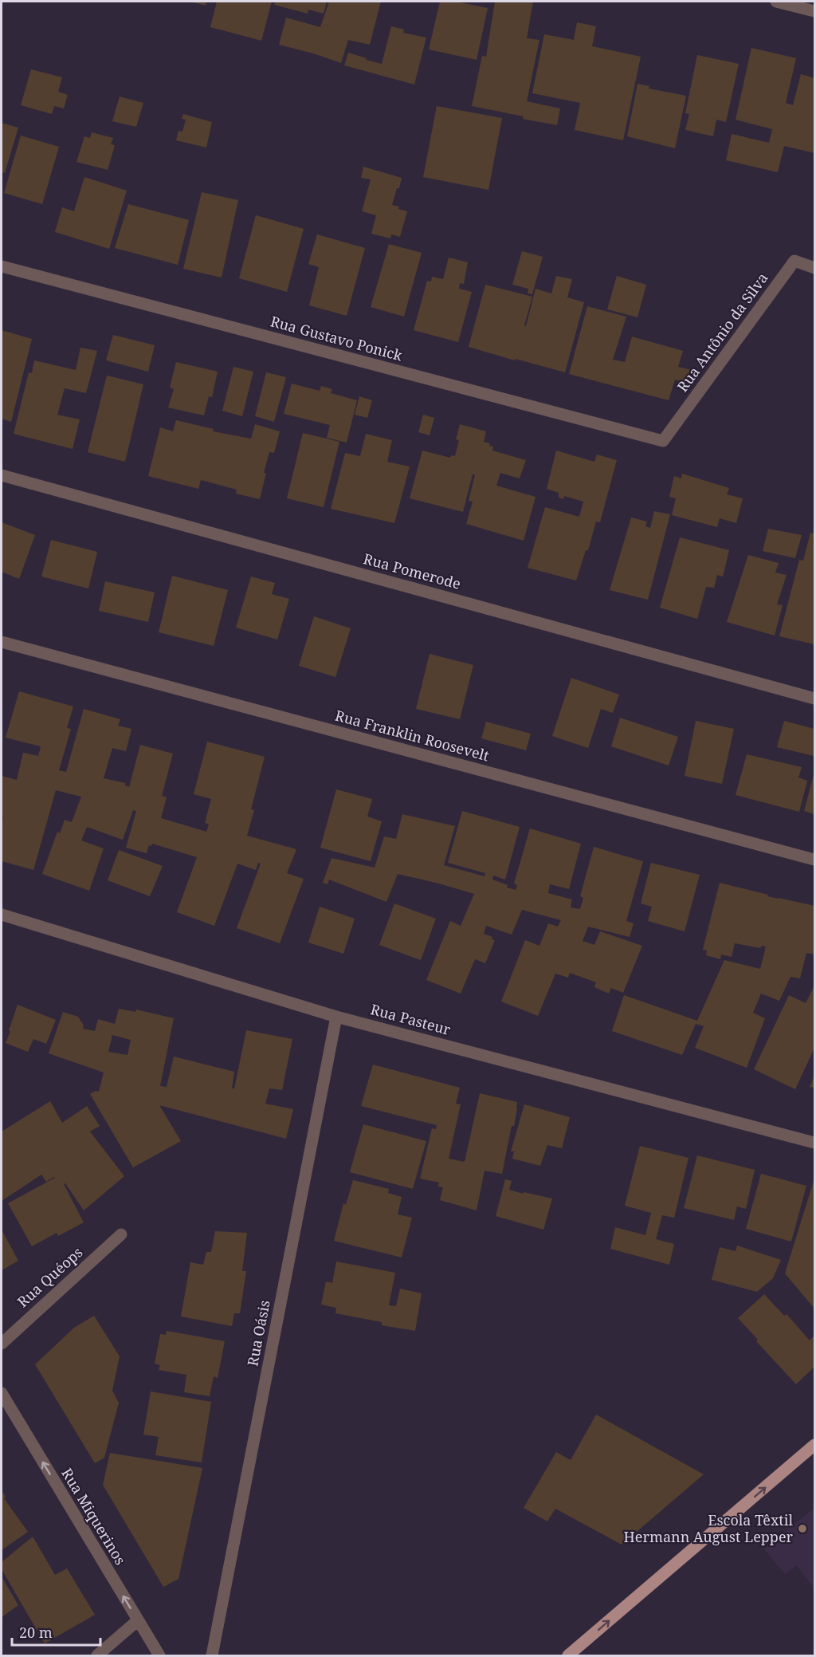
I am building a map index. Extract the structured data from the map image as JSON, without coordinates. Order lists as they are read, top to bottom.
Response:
{
  "streets": {
    "street": [
      "Rua Antônio da Silva",
      "Rua Gustavo Ponick",
      "Rua Pomerode",
      "Rua Franklin Roosevelt",
      "Rua Pasteur",
      "Rua Quéops",
      "Rua Oásis",
      "Rua Miquerinos"
    ]
  },
  "crossings": [
    ["Rua Antônio da Silva", "Rua Gustavo Ponick"],
    ["Rua Pasteur", "Rua Oásis"]
  ],
  "one_way": ["Rua Miquerinos"],
  "places": ["Escola Têxtil Hermann August Lepper"],
  "scale_bar": "20 m"
}
